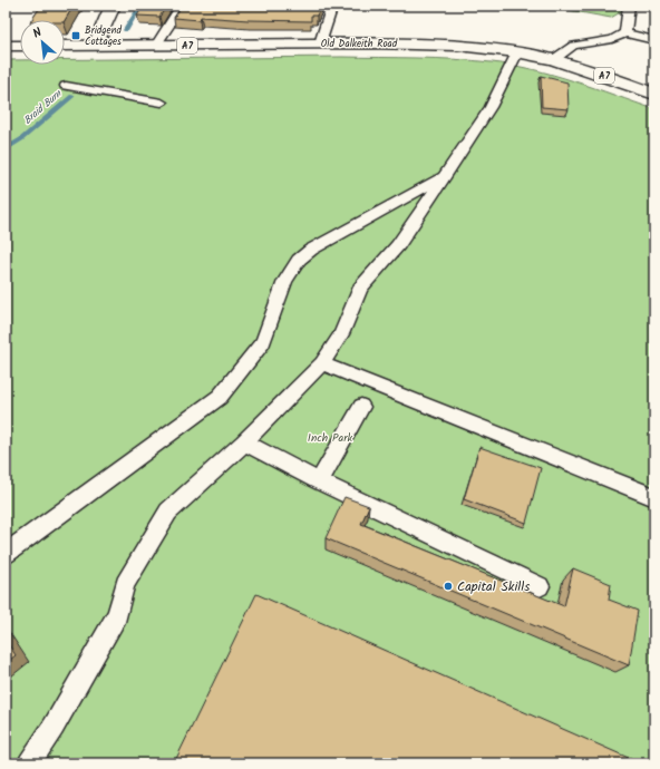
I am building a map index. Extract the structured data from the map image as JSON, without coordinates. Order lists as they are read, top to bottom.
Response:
{
  "streets": {
    "main road": ["Old Dalkeith Road", "A7"]
  },
  "water": ["Braid Burn"],
  "parks": ["Inch Park"],
  "places": {
    "transit": ["Bridgend Cottages"],
    "other": ["Capital Skills"]
  },
  "north": "top left"
}
